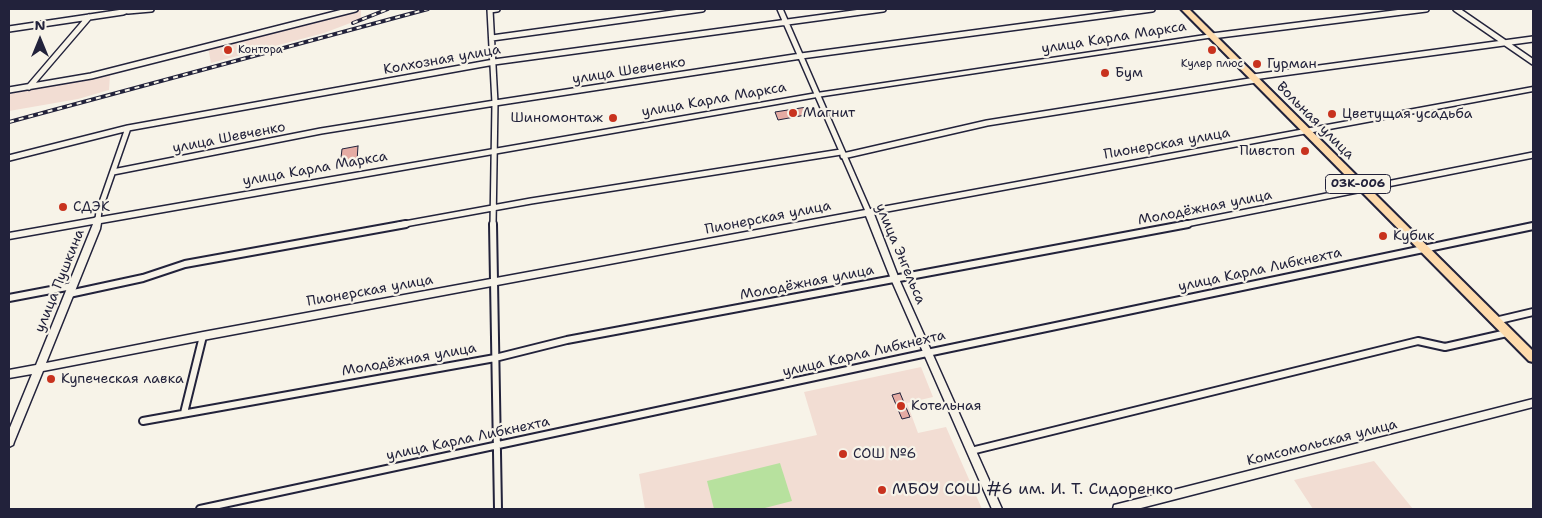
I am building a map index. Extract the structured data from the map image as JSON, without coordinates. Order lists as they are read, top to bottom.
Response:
{
  "streets": {
    "main road": ["Вольная улица", "03К-006"],
    "street": [
      "улица Карла Маркса",
      "Колхозная улица",
      "улица Шевченко",
      "Пионерская улица",
      "Молодёжная улица",
      "улица Энгельса",
      "улица Карла Либкнехта",
      "улица Пушкина",
      "Комсомольская улица"
    ]
  },
  "crossings": [
    ["улица Карла Маркса", "Вольная улица"],
    ["улица Карла Маркса", "улица Энгельса"],
    ["улица Карла Маркса", "улица Пушкина"],
    ["Колхозная улица", "улица Энгельса"],
    ["Колхозная улица", "улица Пушкина"],
    ["улица Шевченко", "улица Энгельса"],
    ["улица Шевченко", "улица Пушкина"],
    ["Вольная улица", "Пионерская улица"],
    ["Вольная улица", "Молодёжная улица"],
    ["Вольная улица", "улица Карла Либкнехта"],
    ["Пионерская улица", "улица Энгельса"],
    ["Пионерская улица", "улица Пушкина"],
    ["Молодёжная улица", "улица Энгельса"],
    ["улица Энгельса", "улица Карла Либкнехта"]
  ],
  "places": [
    "Контора",
    "Кулер плюс",
    "Гурман",
    "Бум",
    "Магнит",
    "Цветущая усадьба",
    "Шиномонтаж",
    "Пивстоп",
    "СДЭК",
    "Кубик",
    "Купеческая лавка",
    "Котельная",
    "СОШ №6",
    "МБОУ СОШ #6 им. И. Т. Сидоренко"
  ],
  "north": "top"
}
